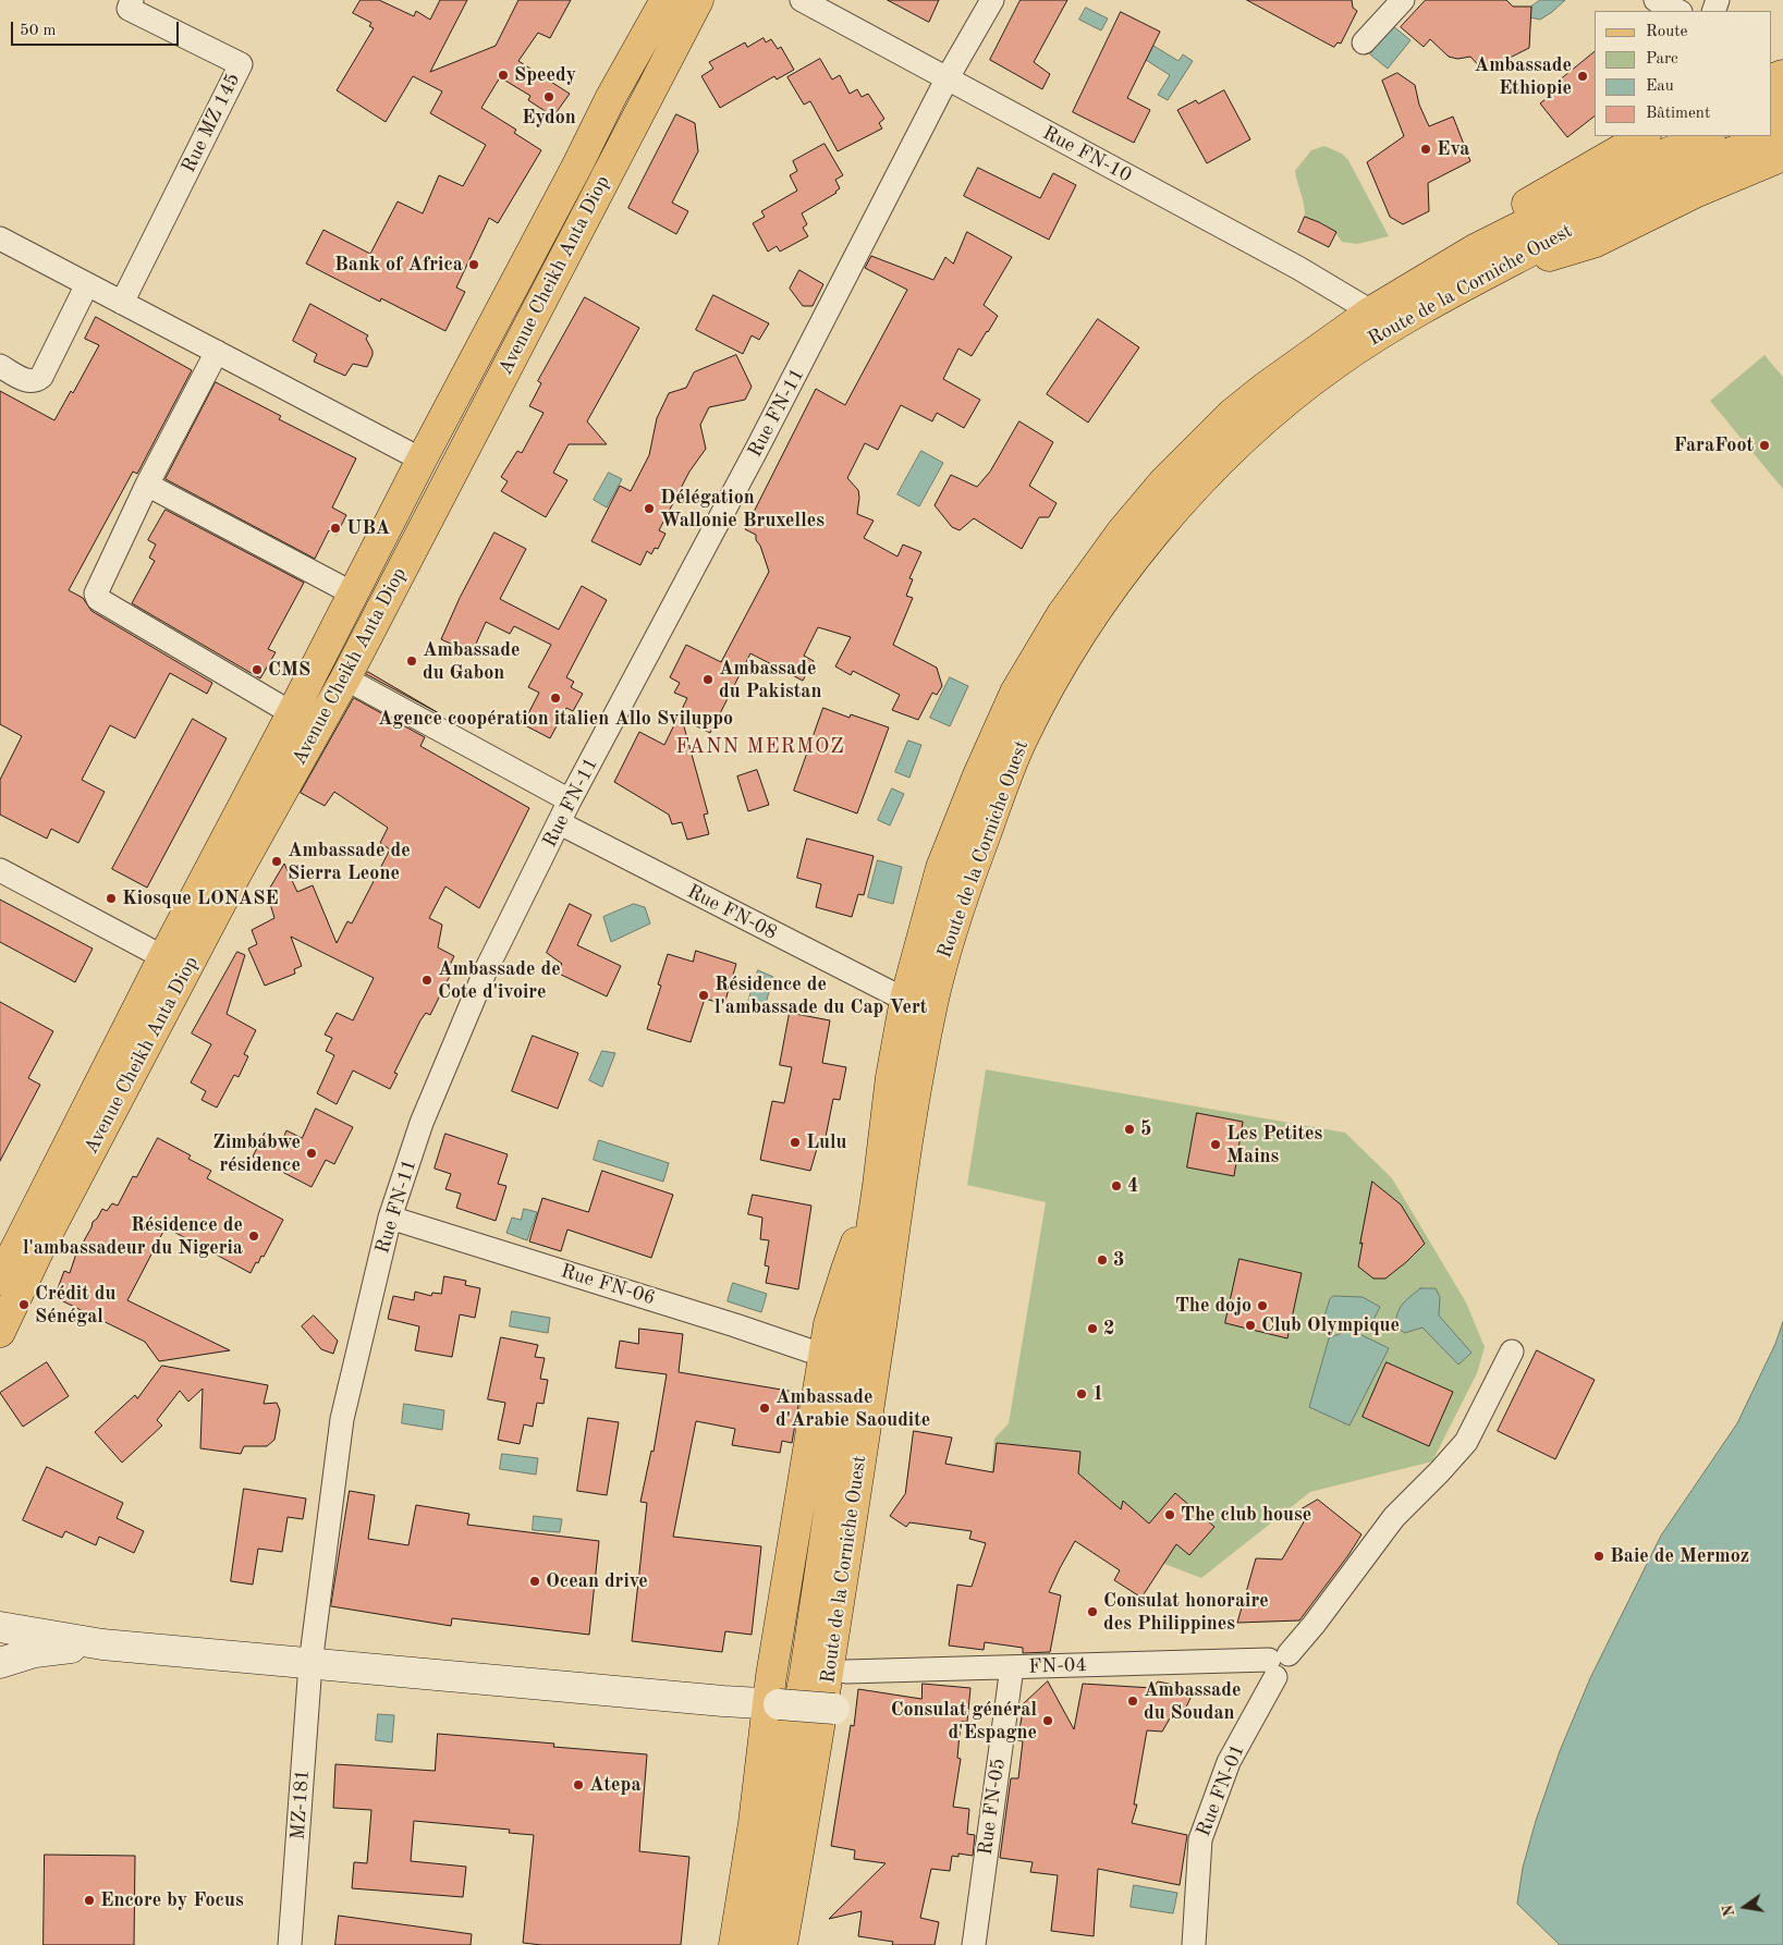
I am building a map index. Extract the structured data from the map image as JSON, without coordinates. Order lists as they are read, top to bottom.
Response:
{
  "streets": {
    "main road": ["Avenue Cheikh Anta Diop", "Route de la Corniche Ouest"],
    "street": [
      "Rue MZ 145",
      "Rue FN-10",
      "Rue FN-11",
      "Rue FN-08",
      "Rue FN-06",
      "FN-04",
      "Rue FN-01",
      "MZ-181",
      "Rue FN-05"
    ]
  },
  "crossings": [
    ["Rue FN-10", "Route de la Corniche Ouest"],
    ["Rue FN-10", "Rue FN-11"],
    ["Route de la Corniche Ouest", "Rue FN-08"],
    ["Rue FN-11", "Rue FN-08"],
    ["Rue FN-11", "Rue FN-06"],
    ["Rue FN-11", "MZ-181"],
    ["FN-04", "Rue FN-01"],
    ["FN-04", "Rue FN-05"]
  ],
  "districts": ["FANN MERMOZ"],
  "places": [
    "Speedy",
    "Ambassade Ethiopie",
    "Eydon",
    "Eva",
    "Bank of Africa",
    "FaraFoot",
    "Délégation Wallonie Bruxelles",
    "UBA",
    "Ambassade du Gabon",
    "CMS",
    "Ambassade du Pakistan",
    "Agence coopération italien Allo Sviluppo",
    "Ambassade de Sierra Leone",
    "Kiosque LONASE",
    "Ambassade de Cote d'ivoire",
    "Résidence de l'ambassade du Cap Vert",
    "5",
    "Lulu",
    "Les Petites Mains",
    "Zimbabwe résidence",
    "4",
    "Résidence de l'ambassadeur du Nigeria",
    "3",
    "Crédit du Sénégal",
    "The dojo",
    "Club Olympique",
    "2",
    "1",
    "Ambassade d'Arabie Saoudite",
    "The club house",
    "Baie de Mermoz",
    "Ocean drive",
    "Consulat honoraire des Philippines",
    "Ambassade du Soudan",
    "Consulat général d'Espagne",
    "Atepa",
    "Encore by Focus"
  ],
  "legend": [
    "Route",
    "Parc",
    "Eau",
    "Bâtiment"
  ],
  "scale_bar": "50 m",
  "north": "left"
}
